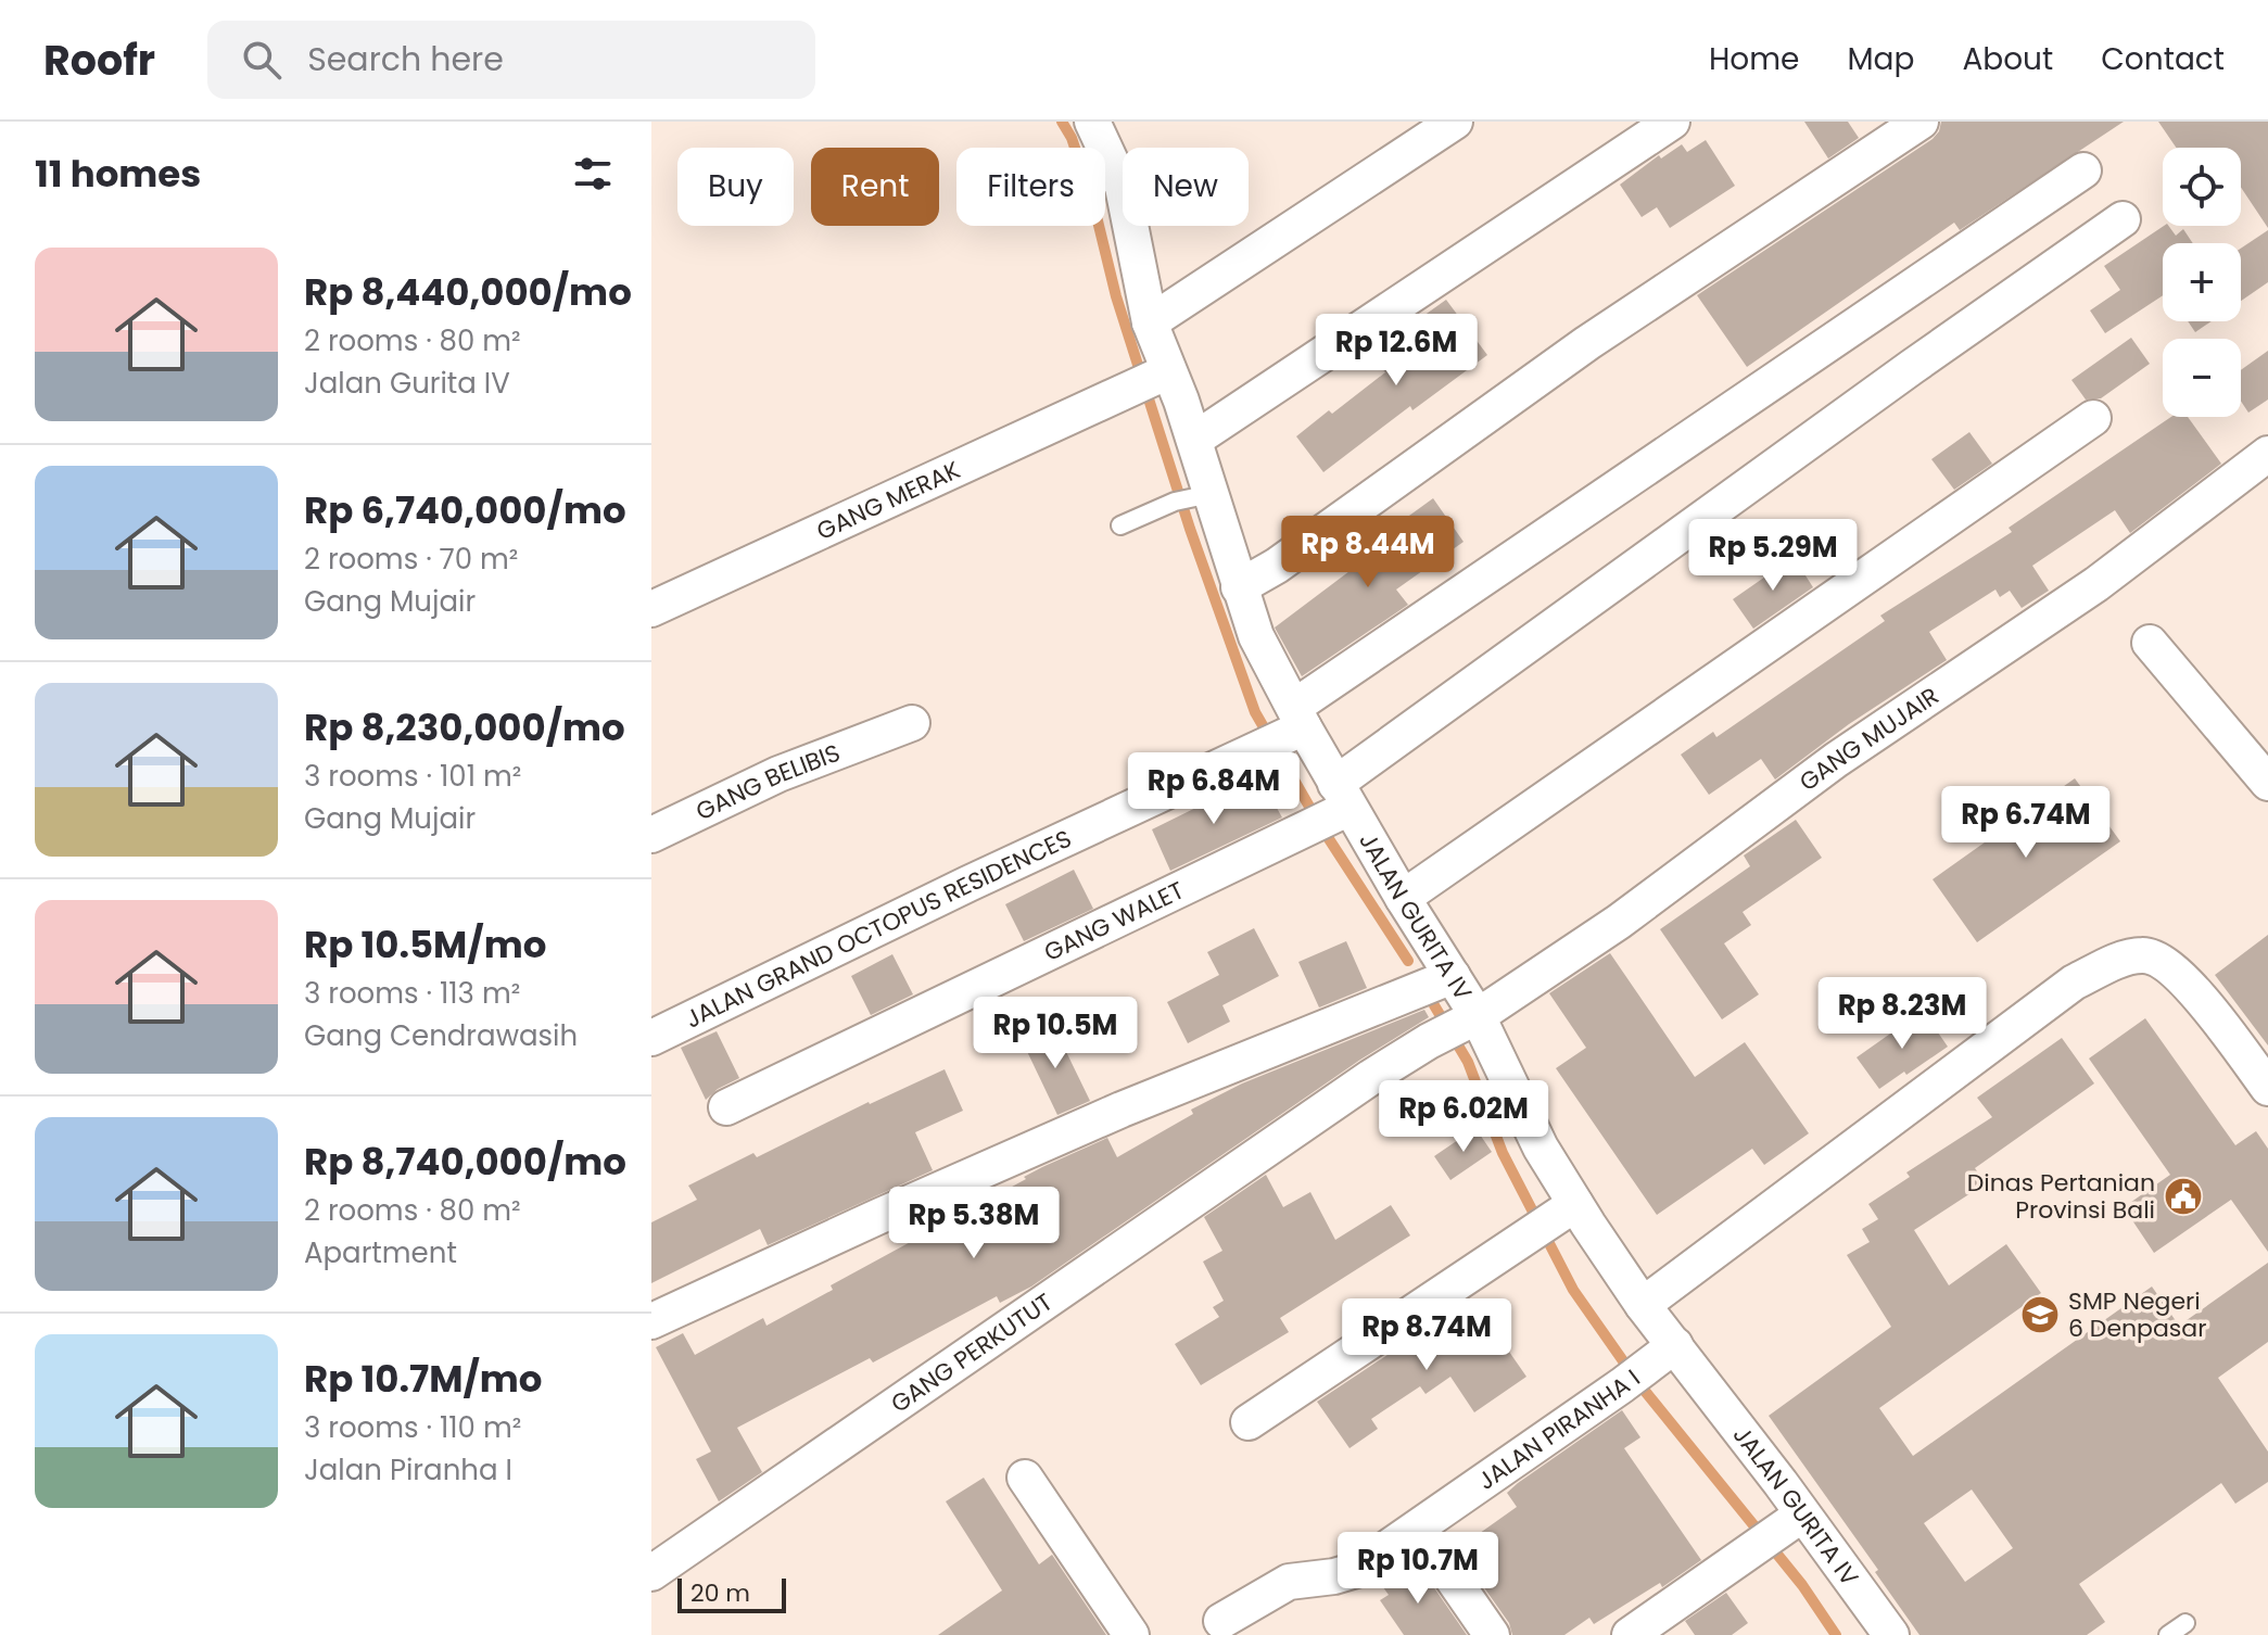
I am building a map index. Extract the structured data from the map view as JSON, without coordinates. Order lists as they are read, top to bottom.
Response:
{
  "streets": {
    "street": [
      "GANG MERAK",
      "GANG MUJAIR",
      "GANG BELIBIS",
      "JALAN GURITA IV",
      "GANG WALET",
      "JALAN GRAND OCTOPUS RESIDENCES",
      "GANG PERKUTUT",
      "JALAN PIRANHA I"
    ]
  },
  "crossings": [
    ["GANG MERAK", "JALAN GURITA IV"],
    ["GANG MUJAIR", "JALAN GURITA IV"],
    ["GANG MUJAIR", "GANG PERKUTUT"],
    ["JALAN GURITA IV", "GANG WALET"],
    ["JALAN GURITA IV", "JALAN GRAND OCTOPUS RESIDENCES"],
    ["JALAN GURITA IV", "GANG PERKUTUT"],
    ["JALAN GURITA IV", "JALAN PIRANHA I"]
  ],
  "places": {
    "public building": ["Dinas Pertanian Provinsi Bali"],
    "school or university": ["SMP Negeri 6 Denpasar"]
  },
  "scale_bar": "20 m",
  "page": {
    "header": "Roofr",
    "search": "Search here",
    "nav": [
      "Home",
      "Map",
      "About",
      "Contact"
    ],
    "heading": "11 homes",
    "map_buttons": ["+", "−"],
    "chip": [
      "Buy",
      "Rent",
      "Filters",
      "New"
    ],
    "list": [
      {
        "name": "Rp 8,440,000/mo",
        "note": "2 rooms · 80 m² · Jalan Gurita IV"
      },
      {
        "name": "Rp 6,740,000/mo",
        "note": "2 rooms · 70 m² · Gang Mujair"
      },
      {
        "name": "Rp 8,230,000/mo",
        "note": "3 rooms · 101 m² · Gang Mujair"
      },
      {
        "name": "Rp 10.5M/mo",
        "note": "3 rooms · 113 m² · Gang Cendrawasih"
      },
      {
        "name": "Rp 8,740,000/mo",
        "note": "2 rooms · 80 m² · Apartment"
      },
      {
        "name": "Rp 10.7M/mo",
        "note": "3 rooms · 110 m² · Jalan Piranha I"
      }
    ],
    "price": [
      "Rp 12.6M",
      "Rp 8.44M",
      "Rp 5.29M",
      "Rp 6.84M",
      "Rp 6.74M",
      "Rp 8.23M",
      "Rp 10.5M",
      "Rp 6.02M",
      "Rp 5.38M",
      "Rp 8.74M",
      "Rp 10.7M"
    ],
    "scale": "20 m"
  }
}
